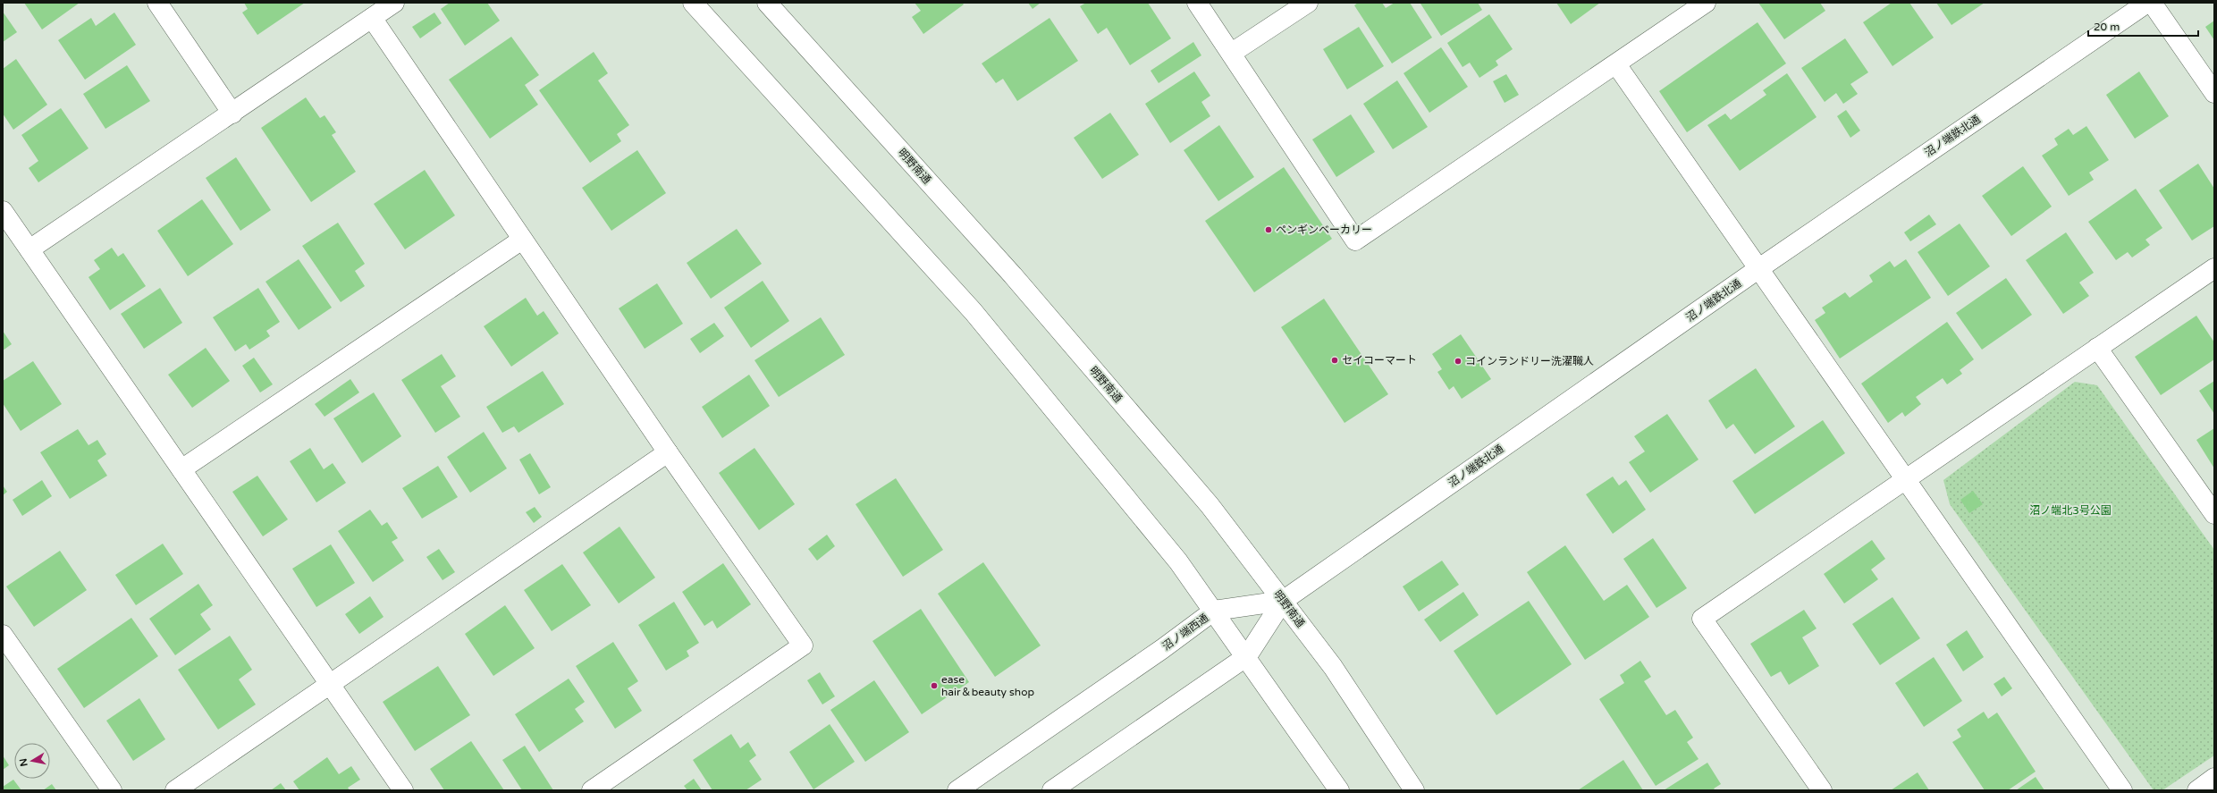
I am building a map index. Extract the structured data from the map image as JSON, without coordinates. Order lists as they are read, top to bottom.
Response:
{
  "streets": {
    "street": ["沼ノ端鉄北通", "明野南通", "沼ノ端西通"]
  },
  "crossings": [
    ["沼ノ端鉄北通", "明野南通"],
    ["沼ノ端鉄北通", "沼ノ端西通"],
    ["明野南通", "沼ノ端西通"]
  ],
  "parks": ["沼ノ端北3号公園"],
  "places": [
    "ペンギンベーカリー",
    "セイコーマート",
    "コインランドリー洗濯職人",
    "ease hair＆beauty shop"
  ],
  "scale_bar": "20 m",
  "north": "left"
}
